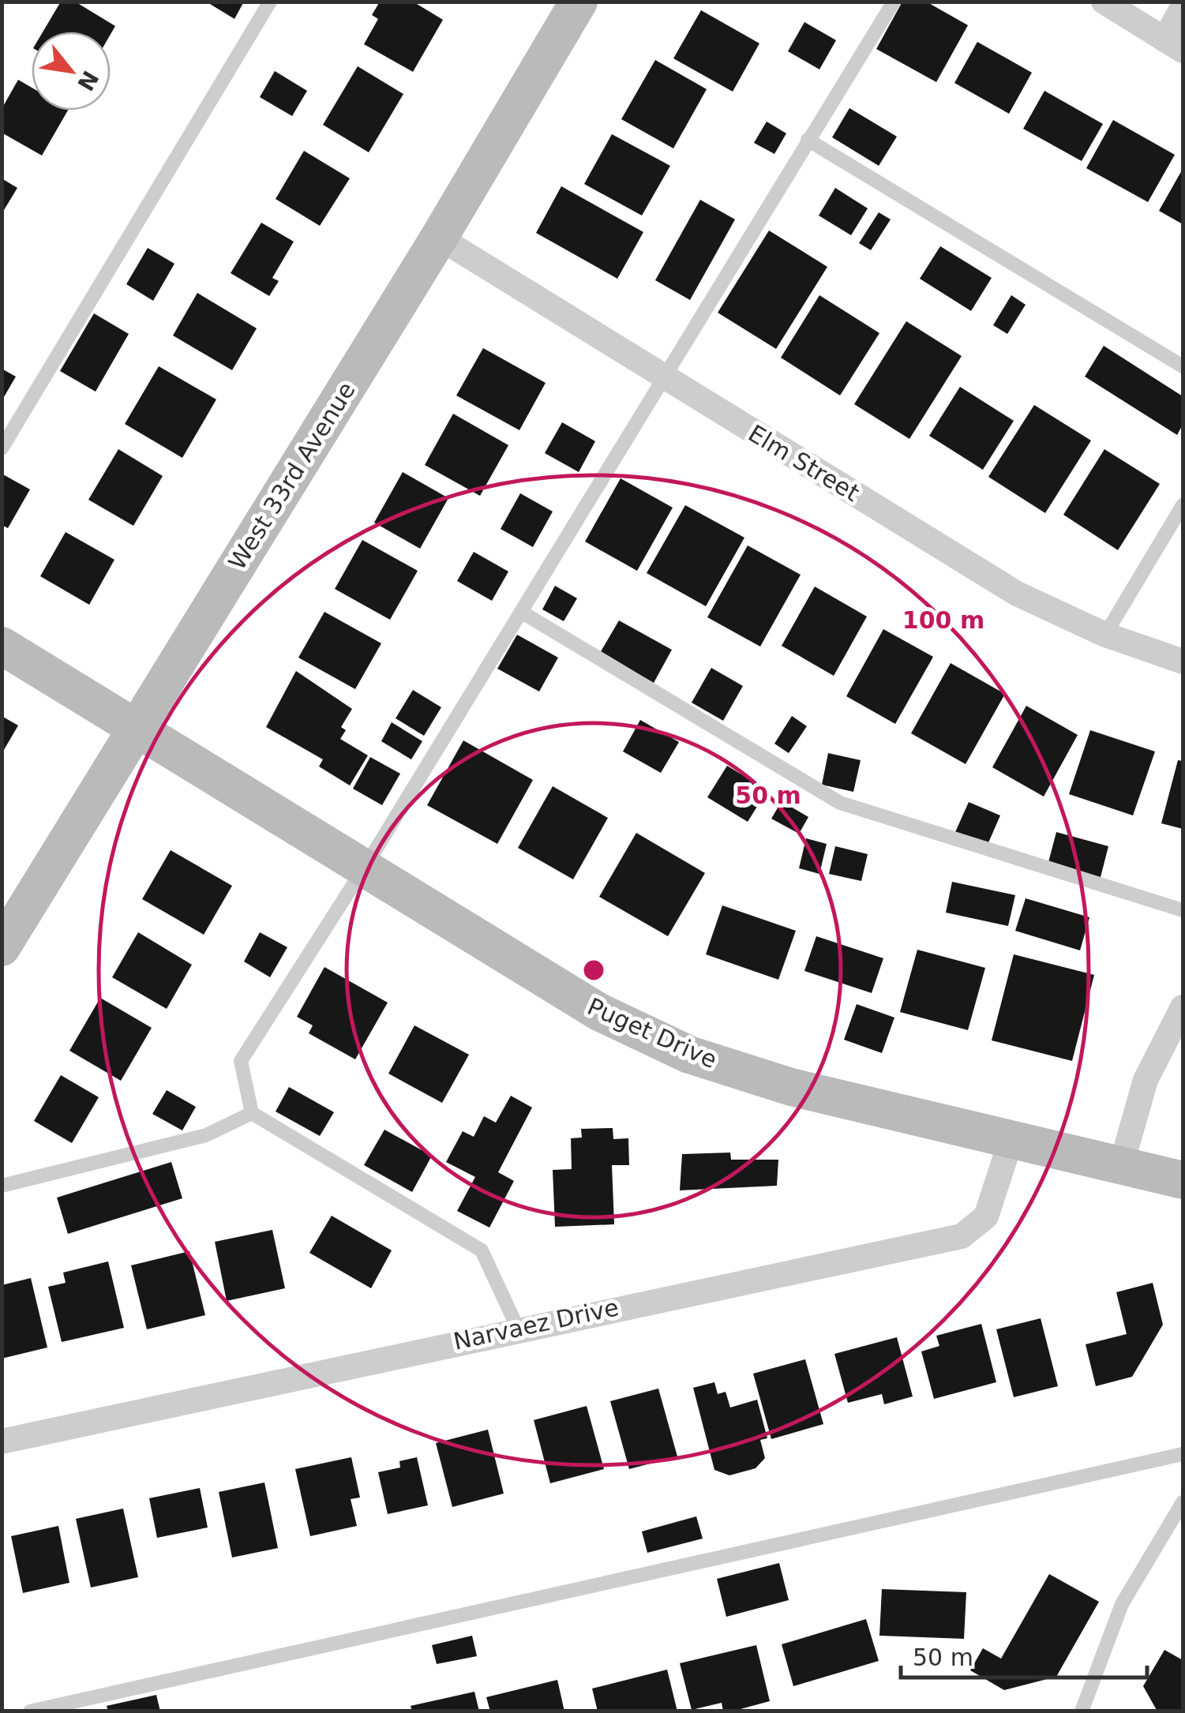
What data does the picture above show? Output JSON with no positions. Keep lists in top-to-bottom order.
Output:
{
  "streets": {
    "street": [
      "Elm Street",
      "West 33rd Avenue",
      "Puget Drive",
      "Narvaez Drive"
    ]
  },
  "crossings": [
    ["Elm Street", "West 33rd Avenue"],
    ["West 33rd Avenue", "Puget Drive"],
    ["Puget Drive", "Narvaez Drive"]
  ],
  "scale_bar": "50 m",
  "north": "bottom right",
  "rings": ["100 m", "50 m"]
}
